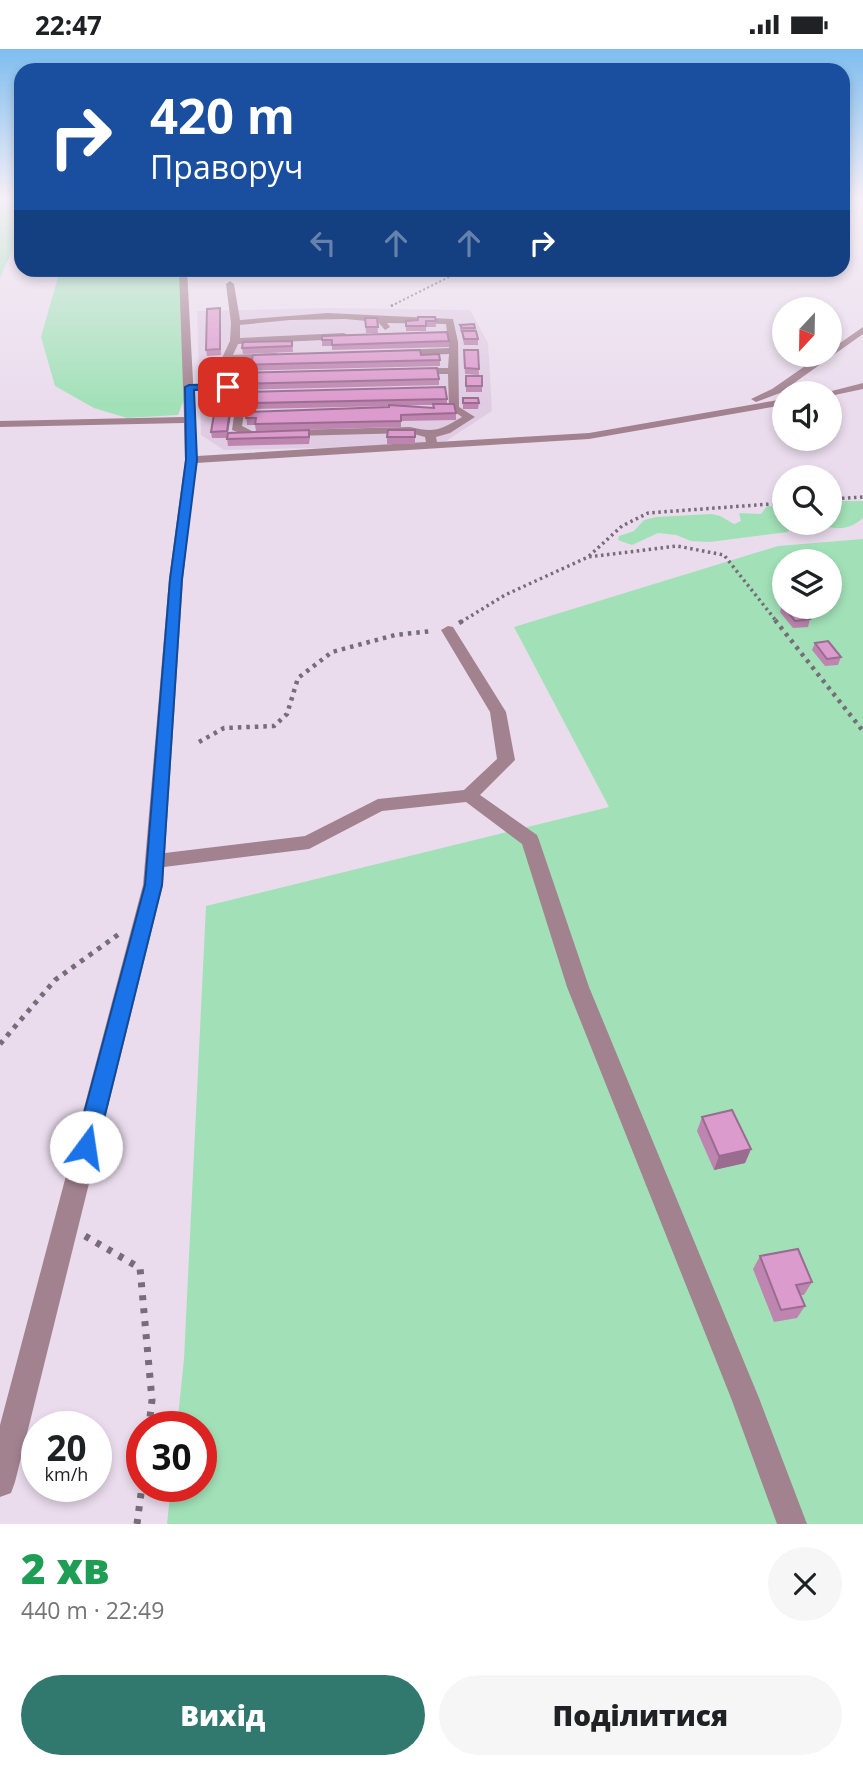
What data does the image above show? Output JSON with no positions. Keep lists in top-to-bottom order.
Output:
{
  "north": "bottom",
  "page": {
    "status": "22:47",
    "turn": ["420 m", "Праворуч"],
    "speed": "20 km/h",
    "limit": "30",
    "heading": ["2 хв", "440 m · 22:49"],
    "buttons": ["Вихід", "Поділитися"]
  }
}
